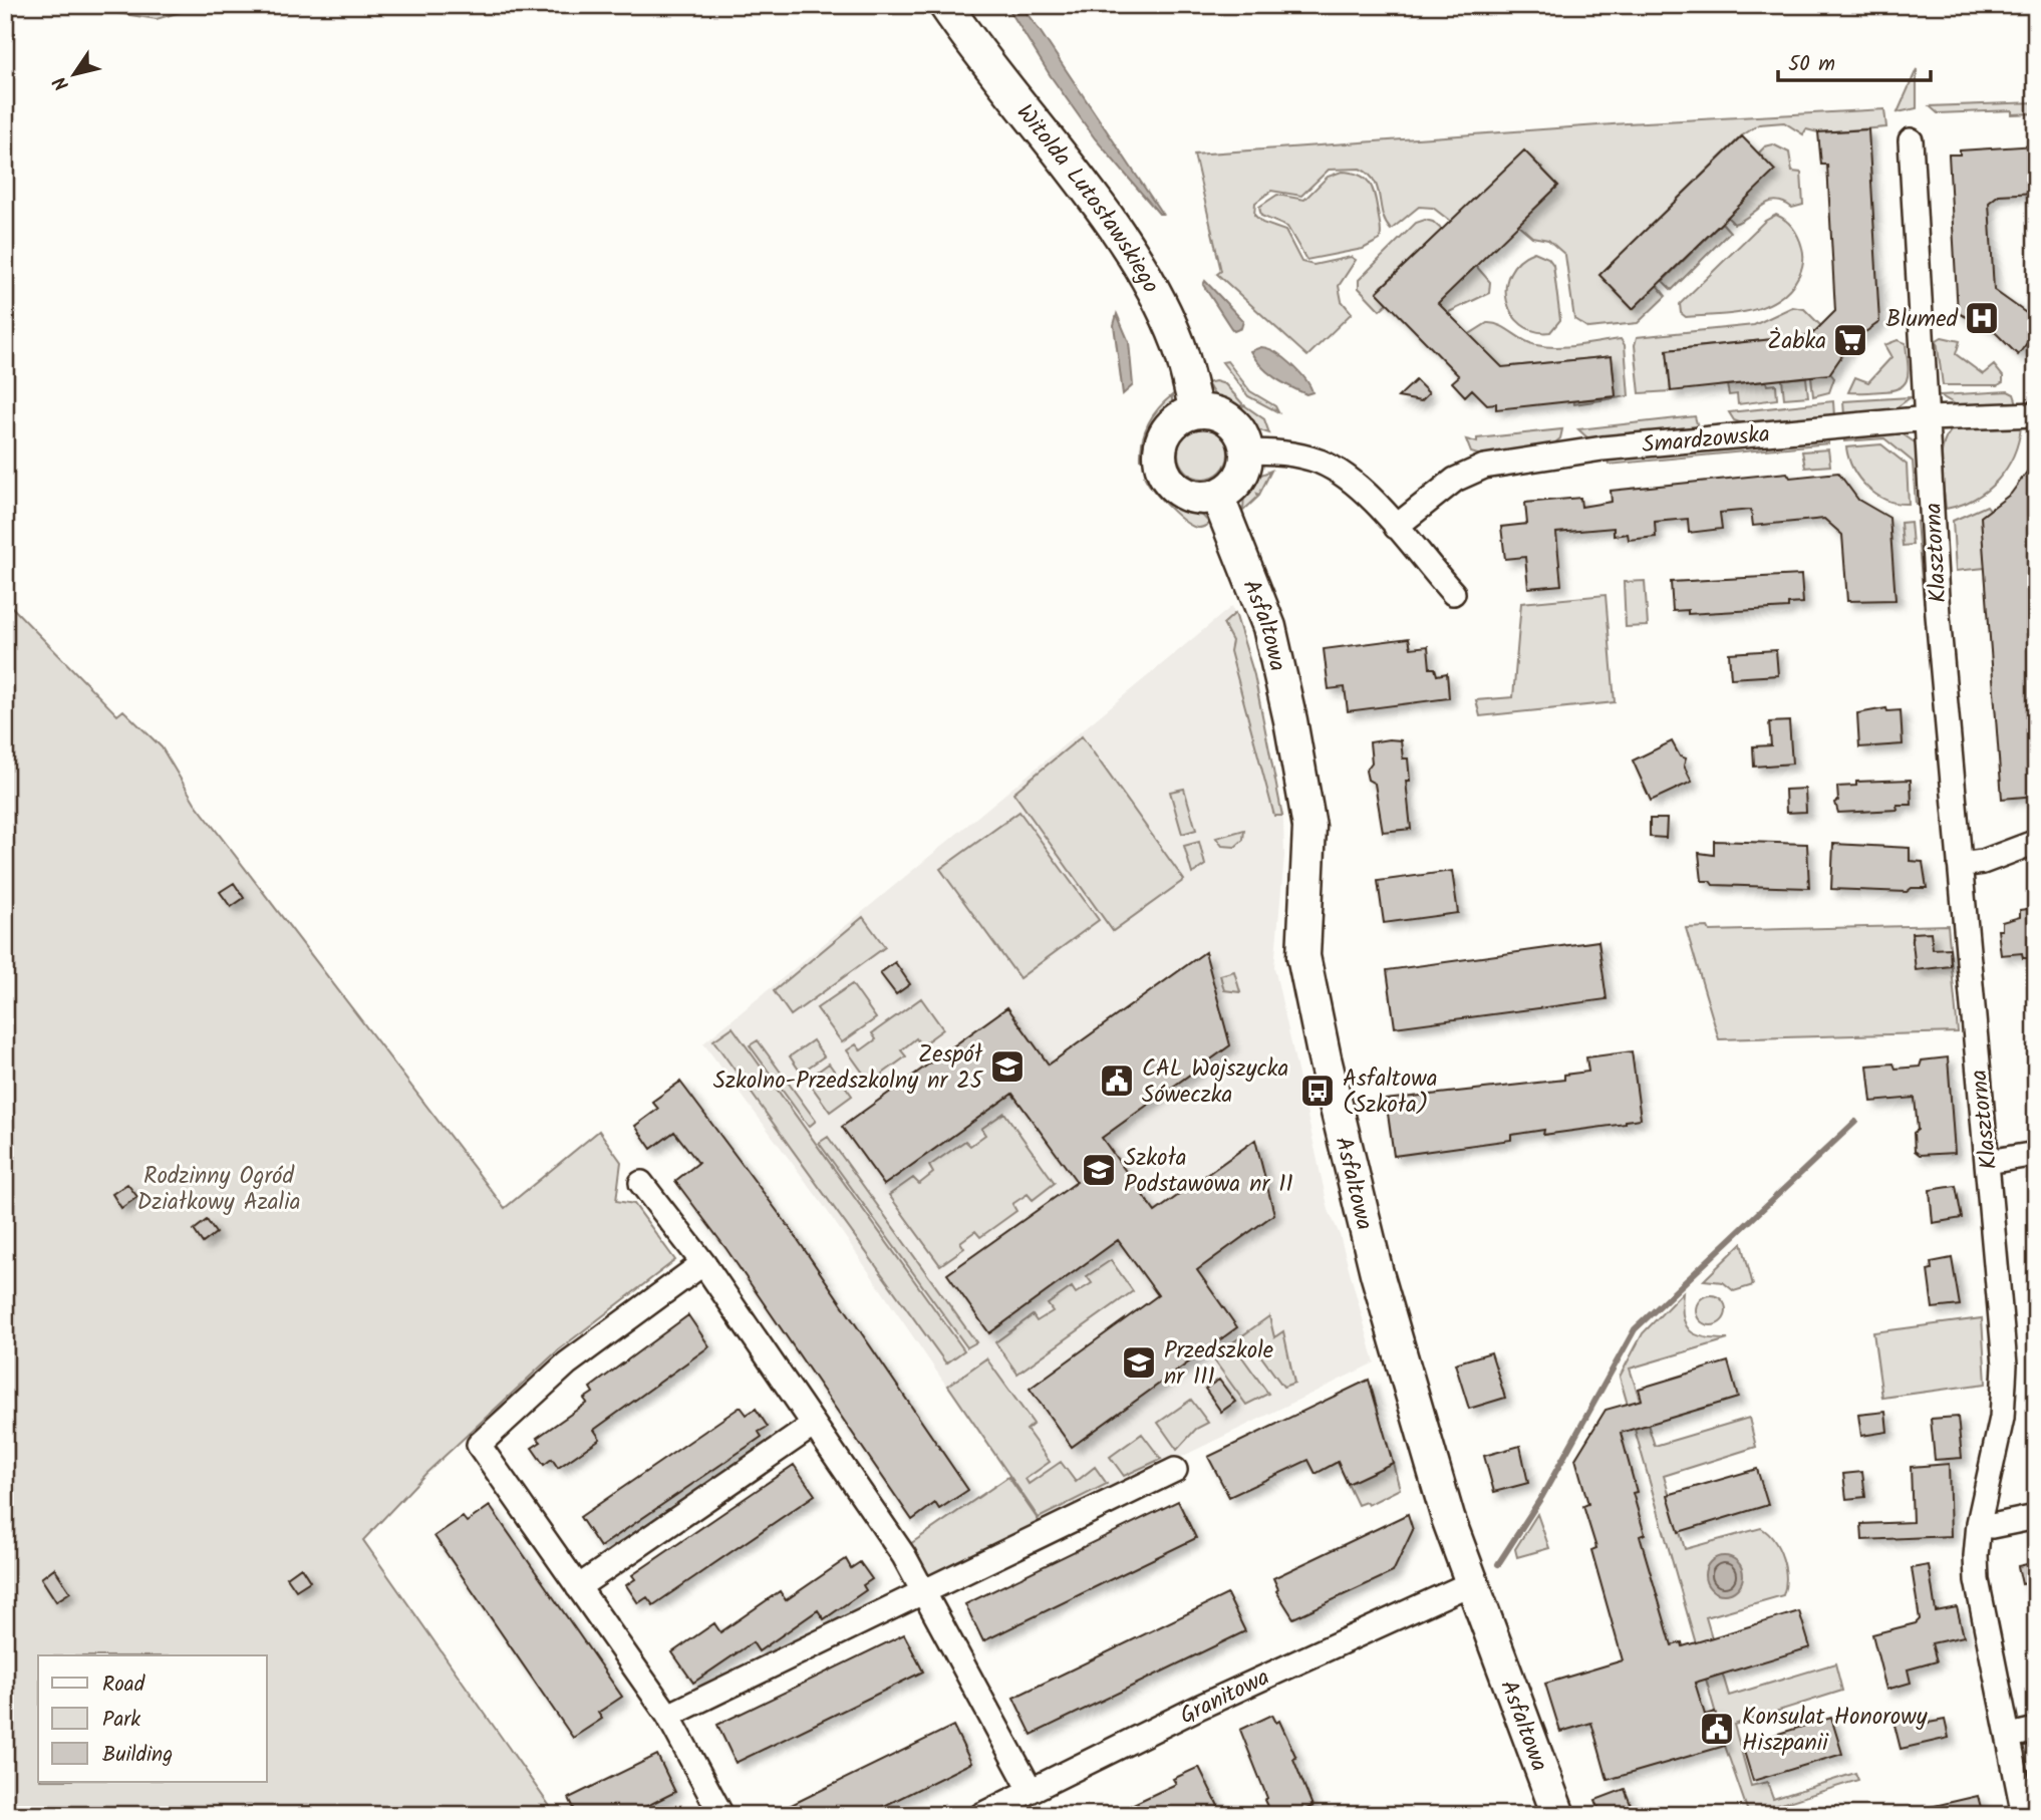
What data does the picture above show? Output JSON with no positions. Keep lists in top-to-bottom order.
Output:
{
  "streets": {
    "street": [
      "Witolda Lutosławskiego",
      "Smardzowska",
      "Klasztorna",
      "Asfaltowa",
      "Granitowa"
    ]
  },
  "crossings": [
    ["Witolda Lutosławskiego", "Asfaltowa"],
    ["Smardzowska", "Klasztorna"],
    ["Asfaltowa", "Granitowa"]
  ],
  "parks": ["Rodzinny Ogród Działkowy Azalia"],
  "places": {
    "hospital": ["Blumed"],
    "supermarket": ["Żabka"],
    "school or university": ["Zespół Szkolno-Przedszkolny nr 25", "Szkoła Podstawowa nr 11", "Przedszkole nr 111"],
    "public building": ["CAL Wojszycka Sóweczka", "Konsulat Honorowy Hiszpanii"],
    "bus stop": ["Asfaltowa (Szkoła)"]
  },
  "legend": ["Road", "Park", "Building"],
  "scale_bar": "50 m",
  "north": "bottom left"
}
